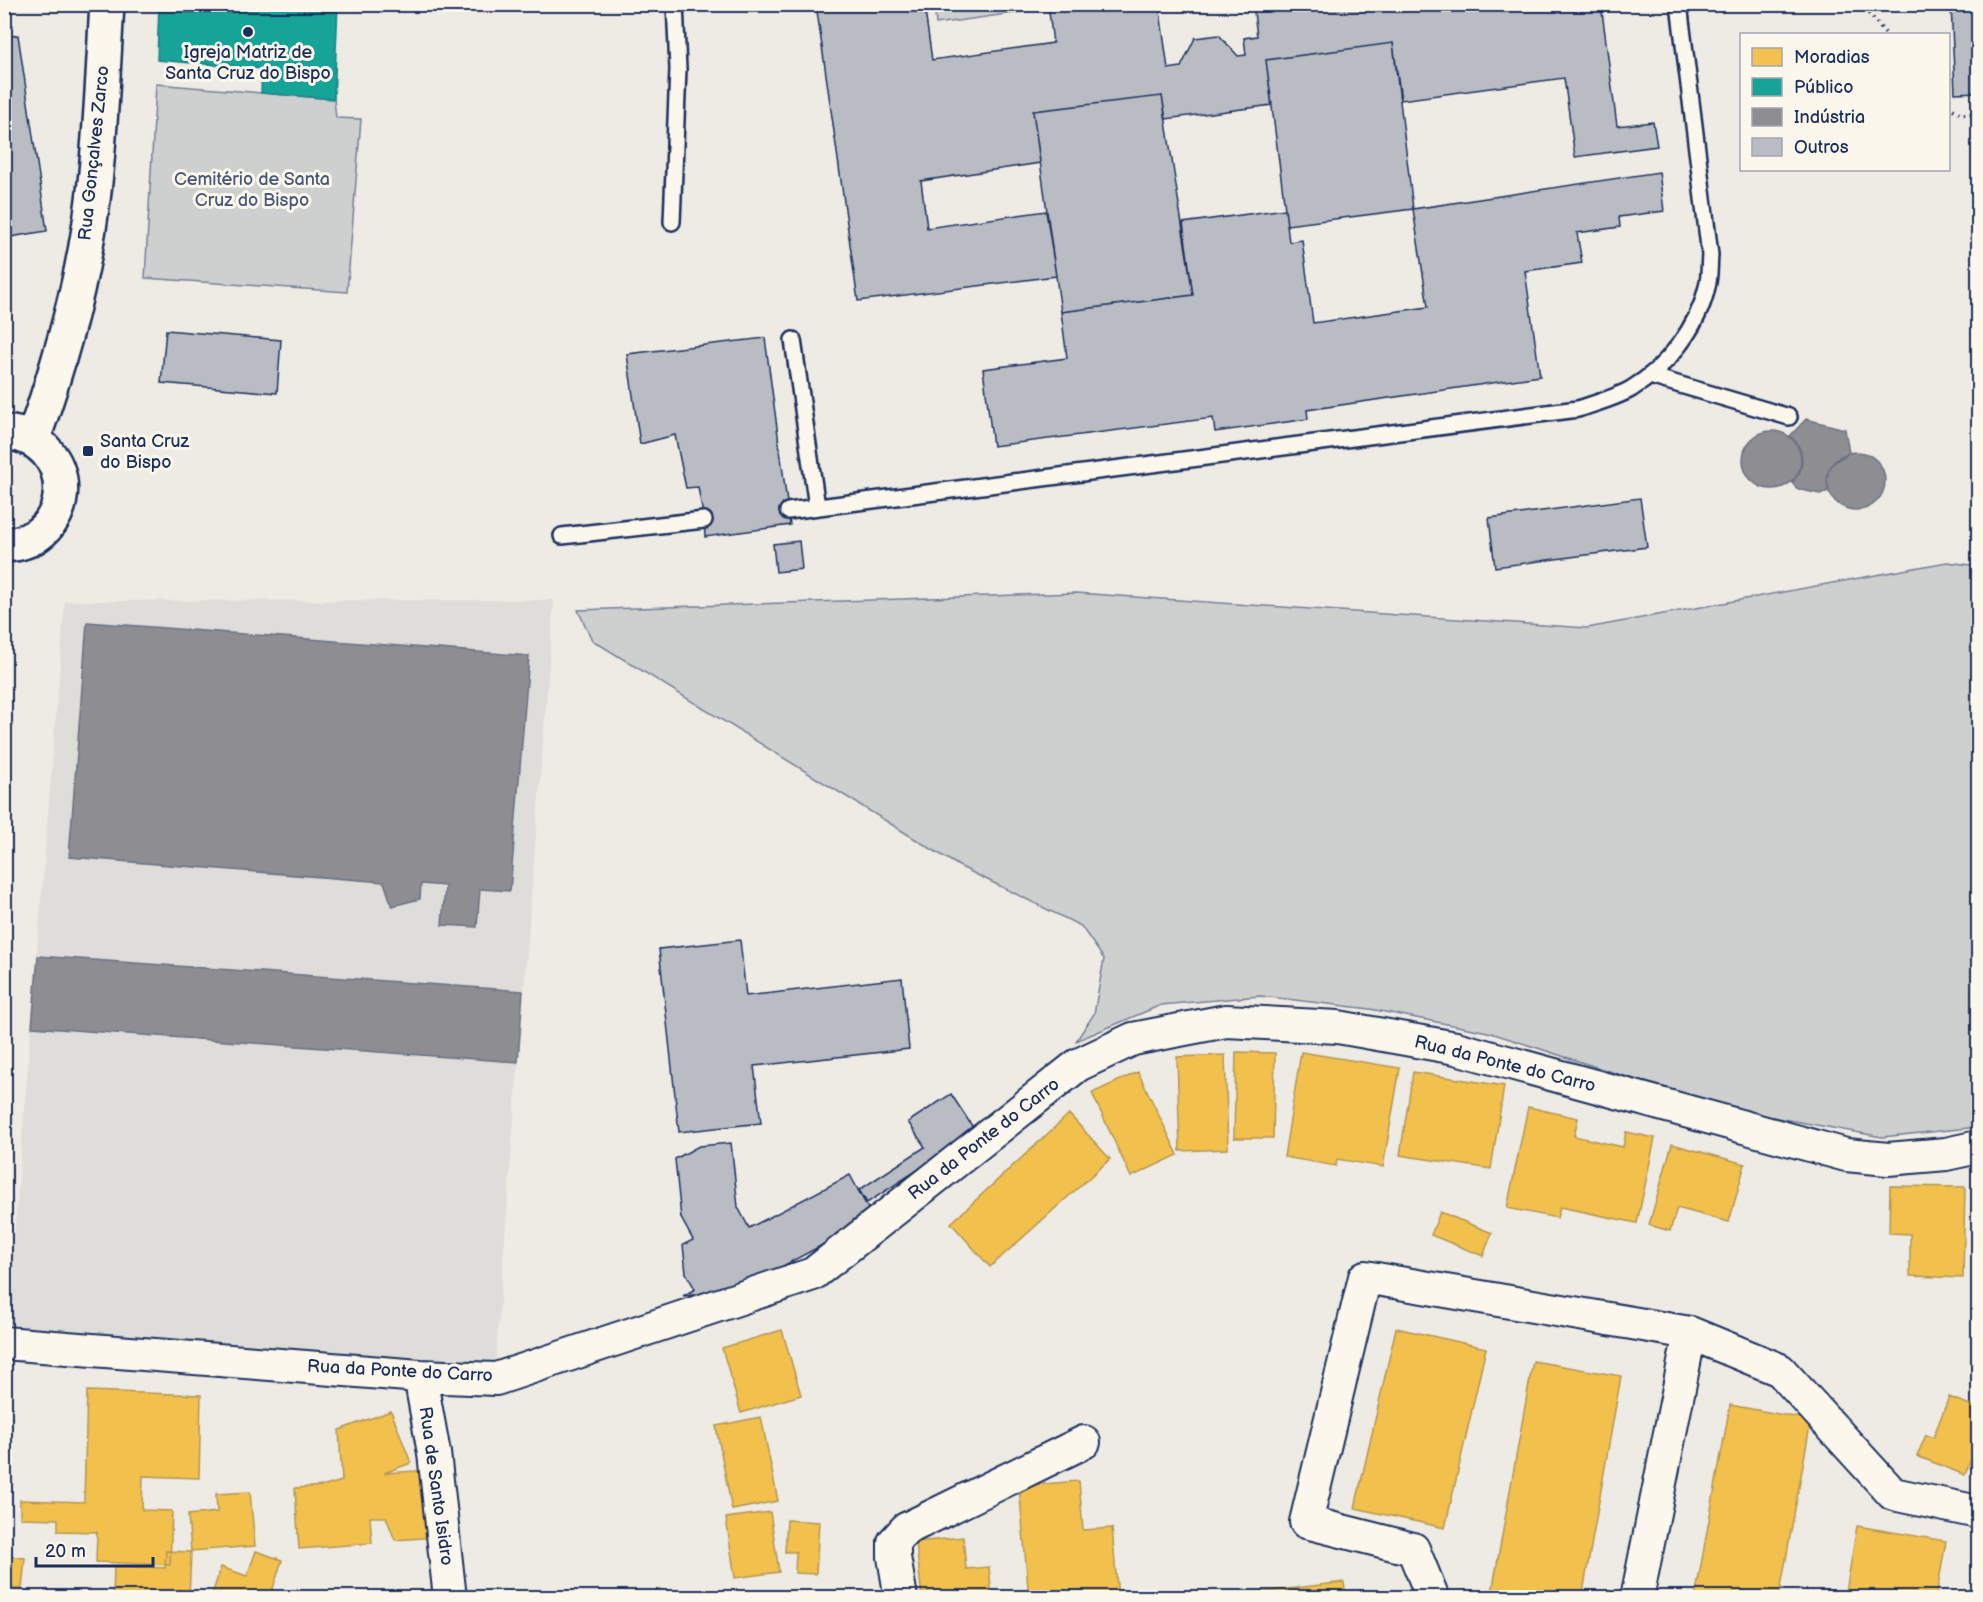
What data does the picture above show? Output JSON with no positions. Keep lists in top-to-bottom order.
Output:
{
  "streets": {
    "main road": ["Rua Gonçalves Zarco"],
    "street": ["Rua da Ponte do Carro", "Rua de Santo Isidro"]
  },
  "crossings": [
    ["Rua da Ponte do Carro", "Rua de Santo Isidro"]
  ],
  "parks": ["Cemitério de Santa Cruz do Bispo"],
  "places": {
    "other": ["Igreja Matriz de Santa Cruz do Bispo"],
    "transit": ["Santa Cruz do Bispo"]
  },
  "legend": [
    "Moradias",
    "Público",
    "Indústria",
    "Outros"
  ],
  "scale_bar": "20 m"
}
